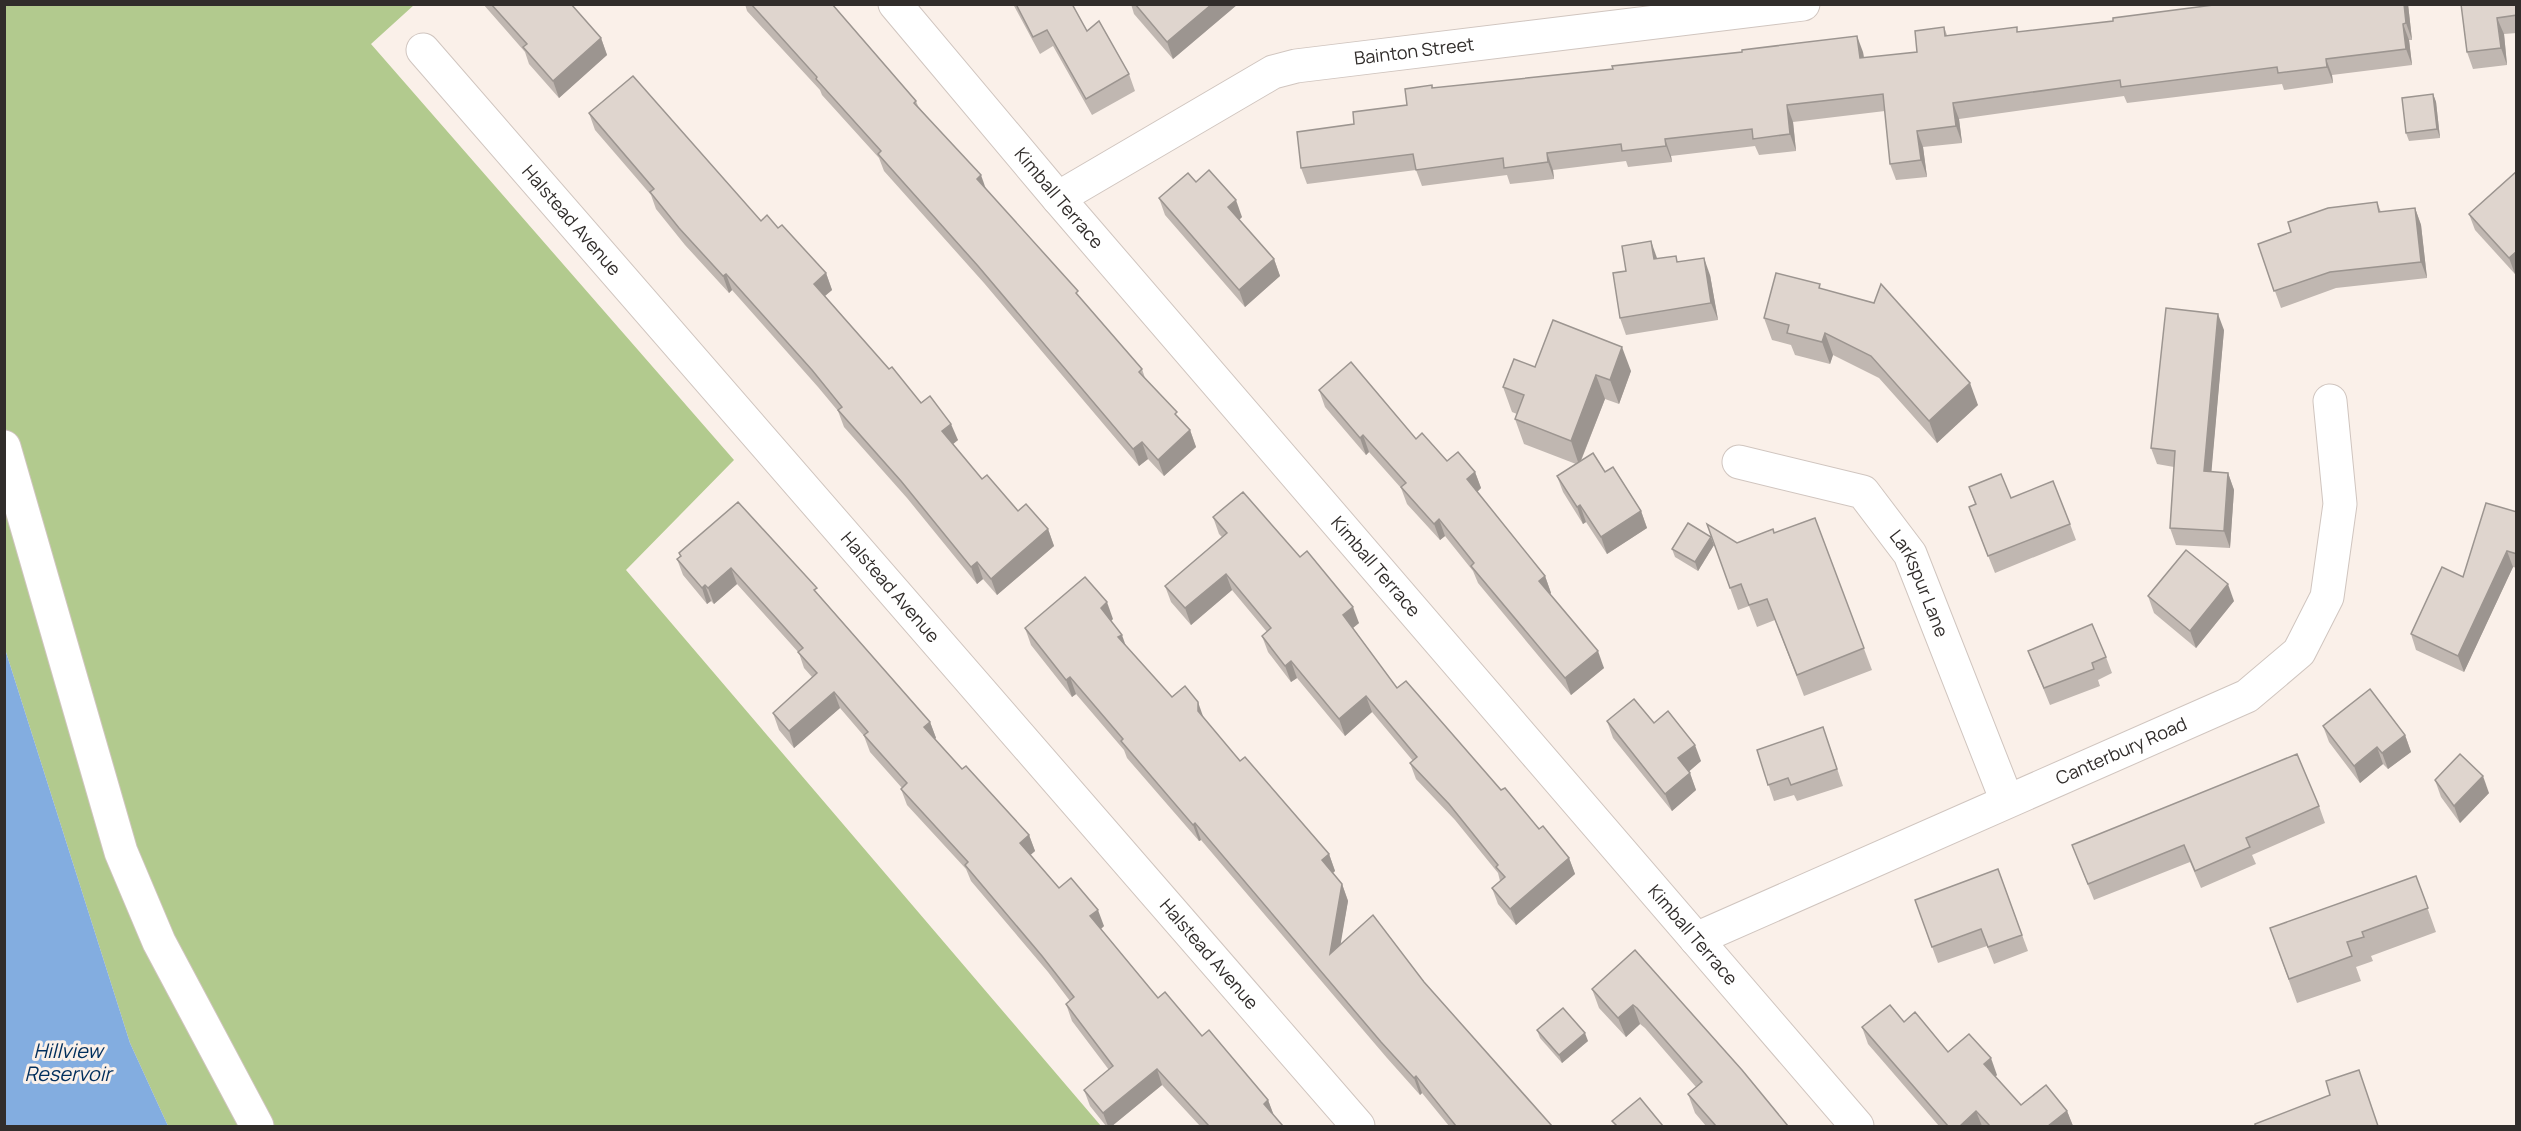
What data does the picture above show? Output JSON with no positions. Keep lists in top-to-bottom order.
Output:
{
  "streets": {
    "street": [
      "Bainton Street",
      "Kimball Terrace",
      "Halstead Avenue",
      "Larkspur Lane",
      "Canterbury Road"
    ]
  },
  "crossings": [
    ["Bainton Street", "Kimball Terrace"],
    ["Kimball Terrace", "Canterbury Road"],
    ["Larkspur Lane", "Canterbury Road"]
  ],
  "water": ["Hillview Reservoir"]
}
